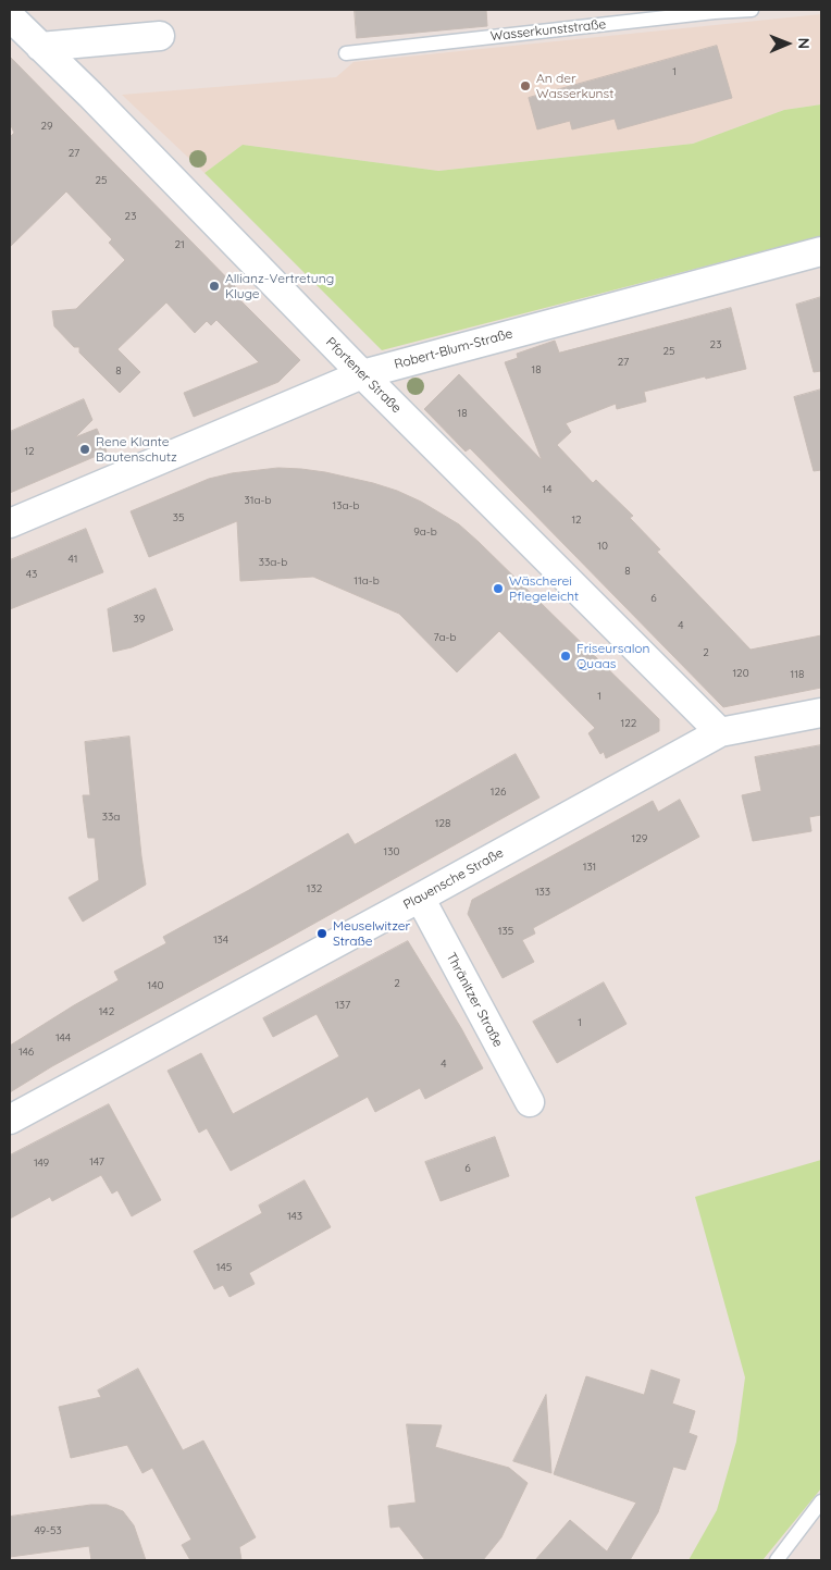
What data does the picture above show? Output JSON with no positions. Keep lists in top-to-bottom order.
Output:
{
  "streets": {
    "street": [
      "Robert-Blum-Straße",
      "Pfortener Straße",
      "Plauensche Straße",
      "Thränitzer Straße"
    ],
    "lane": ["Wasserkunststraße"]
  },
  "crossings": [
    ["Robert-Blum-Straße", "Pfortener Straße"],
    ["Pfortener Straße", "Plauensche Straße"],
    ["Plauensche Straße", "Thränitzer Straße"]
  ],
  "places": [
    "An der Wasserkunst",
    "Allianz-Vertretung Kluge",
    "Rene Klante Bautenschutz",
    "Wäscherei Pflegeleicht",
    "Friseursalon Quaas",
    "Meuselwitzer Straße"
  ],
  "house_numbers": [
    "1",
    "29",
    "27",
    "25",
    "23",
    "21",
    "23",
    "25",
    "27",
    "18",
    "8",
    "18",
    "12",
    "14",
    "31a-b",
    "13a-b",
    "35",
    "12",
    "9a-b",
    "10",
    "41",
    "33a-b",
    "8",
    "43",
    "11a-b",
    "6",
    "39",
    "4",
    "7a-b",
    "2",
    "120",
    "118",
    "1",
    "122",
    "126",
    "33a",
    "128",
    "129",
    "130",
    "131",
    "132",
    "133",
    "135",
    "134",
    "2",
    "140",
    "137",
    "142",
    "1",
    "144",
    "146",
    "4",
    "147",
    "149",
    "6",
    "143",
    "145",
    "49-53"
  ],
  "north": "right"
}
